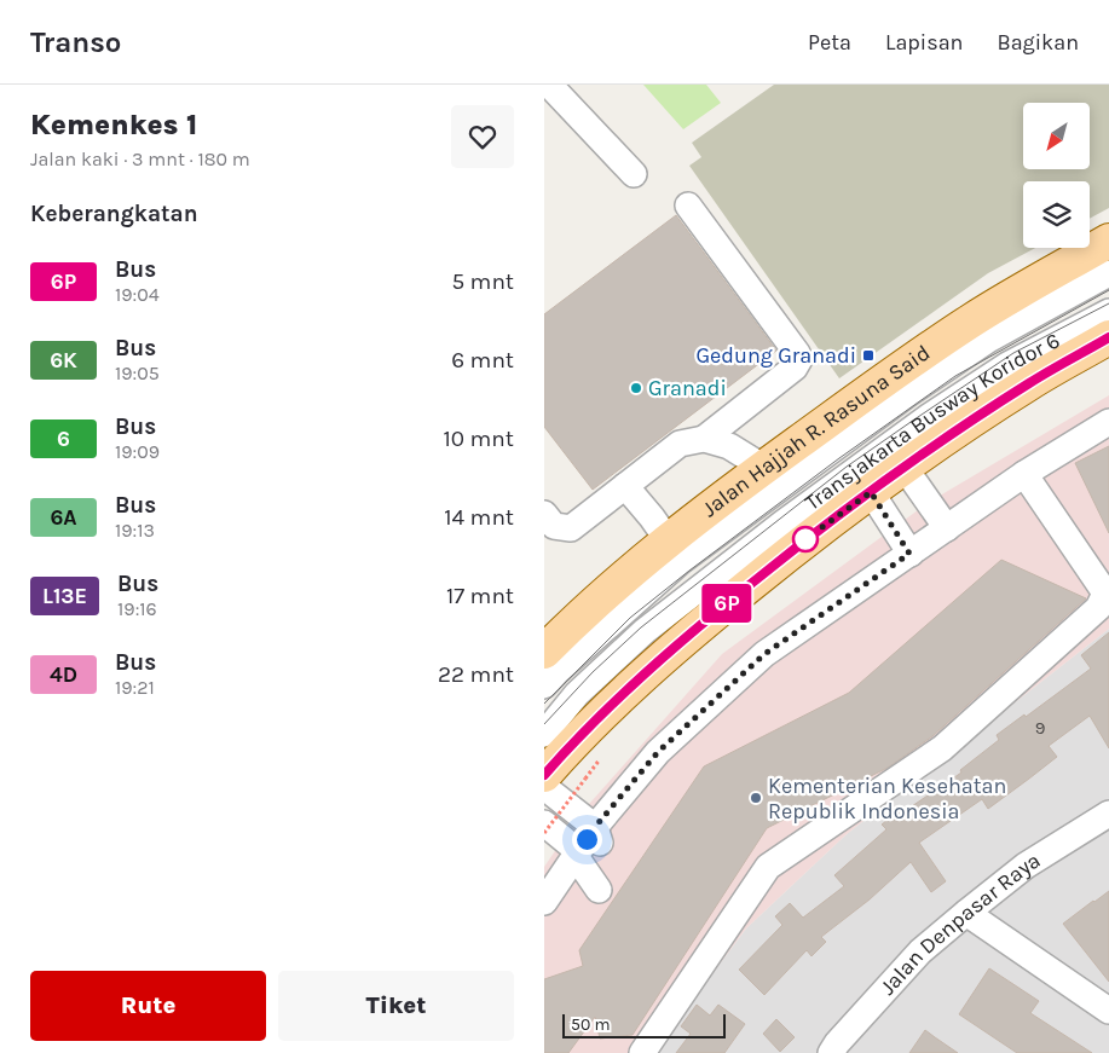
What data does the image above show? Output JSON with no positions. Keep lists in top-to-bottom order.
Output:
{
  "streets": {
    "main road": ["Jalan Hajjah R. Rasuna Said"],
    "street": ["Transjakarta Busway Koridor 6", "Jalan Denpasar Raya"]
  },
  "places": {
    "transit": ["Gedung Granadi"],
    "other": ["Granadi", "Kementerian Kesehatan Republik Indonesia"]
  },
  "lines": ["bus line 6P"],
  "house_numbers": ["9"],
  "scale_bar": "50 m",
  "north": "bottom left",
  "page": {
    "header": "Transo",
    "nav": ["Peta", "Lapisan", "Bagikan"],
    "heading": [
      ["Kemenkes 1", "Jalan kaki · 3 mnt · 180 m"],
      "Keberangkatan"
    ],
    "on_map": "6P",
    "list": [
      {
        "mark": "6P",
        "name": "Bus",
        "note": "19:04",
        "value": "5 mnt"
      },
      {
        "mark": "6K",
        "name": "Bus",
        "note": "19:05",
        "value": "6 mnt"
      },
      {
        "mark": "6",
        "name": "Bus",
        "note": "19:09",
        "value": "10 mnt"
      },
      {
        "mark": "6A",
        "name": "Bus",
        "note": "19:13",
        "value": "14 mnt"
      },
      {
        "mark": "L13E",
        "name": "Bus",
        "note": "19:16",
        "value": "17 mnt"
      },
      {
        "mark": "4D",
        "name": "Bus",
        "note": "19:21",
        "value": "22 mnt"
      }
    ],
    "buttons": ["Rute", "Tiket"],
    "scale": "50 m"
  }
}
